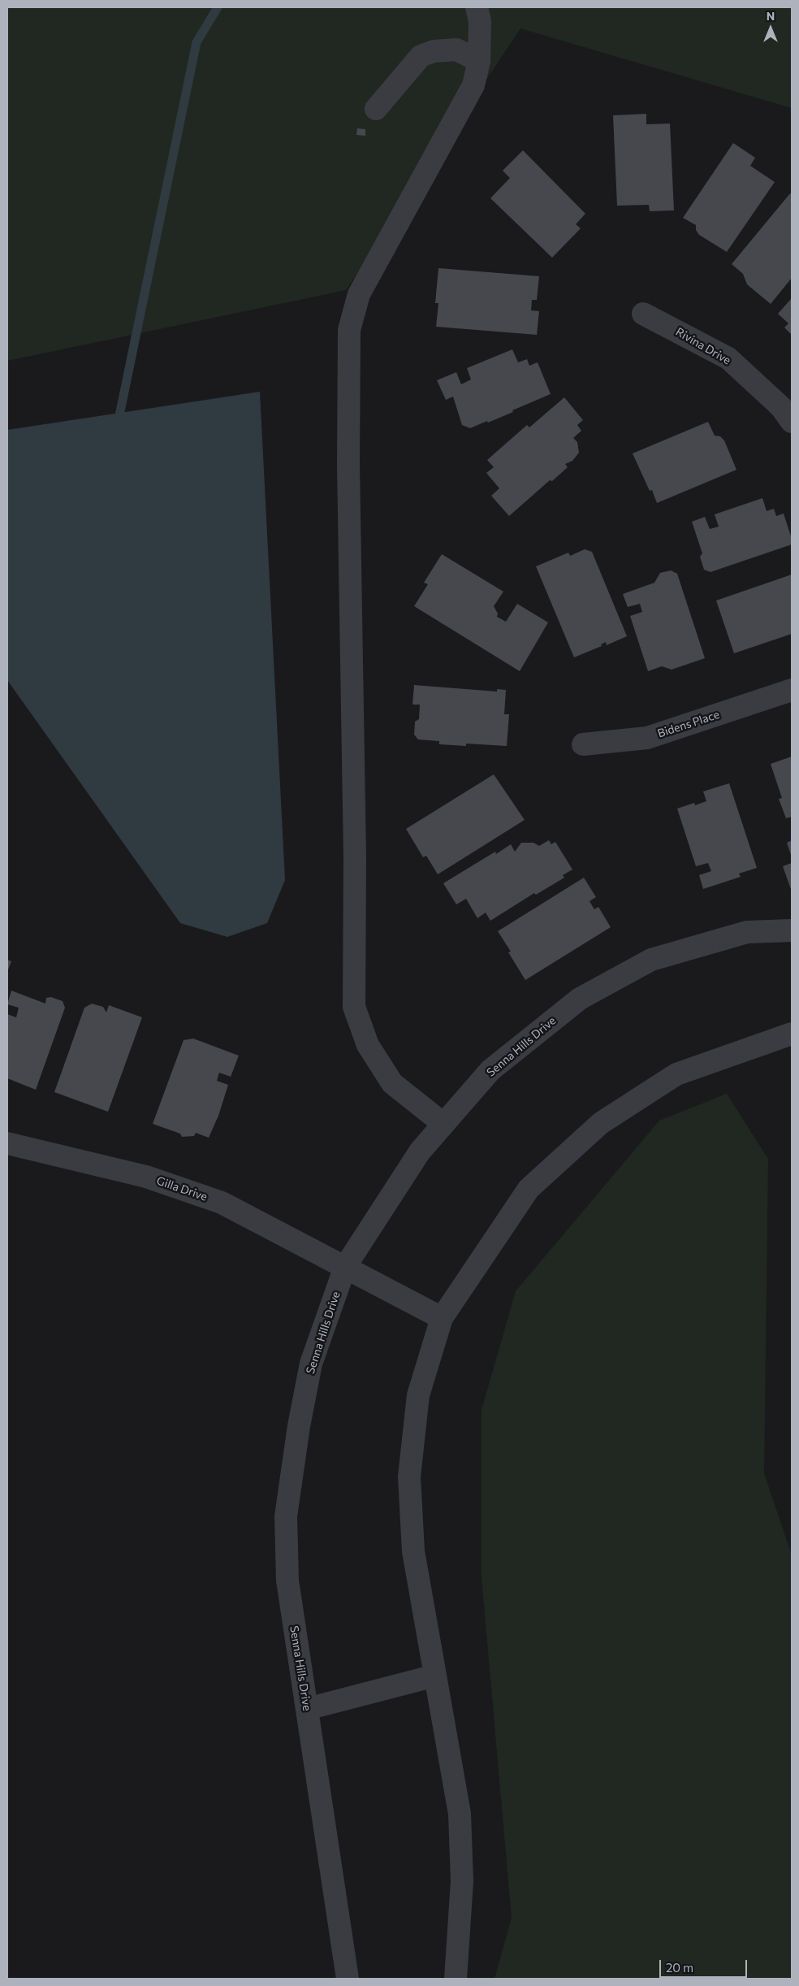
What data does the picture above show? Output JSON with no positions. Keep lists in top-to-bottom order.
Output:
{
  "streets": {
    "street": [
      "Rivina Drive",
      "Bidens Place",
      "Senna Hills Drive",
      "Gilla Drive"
    ]
  },
  "crossings": [
    ["Senna Hills Drive", "Gilla Drive"]
  ],
  "scale_bar": "20 m",
  "north": "top"
}
